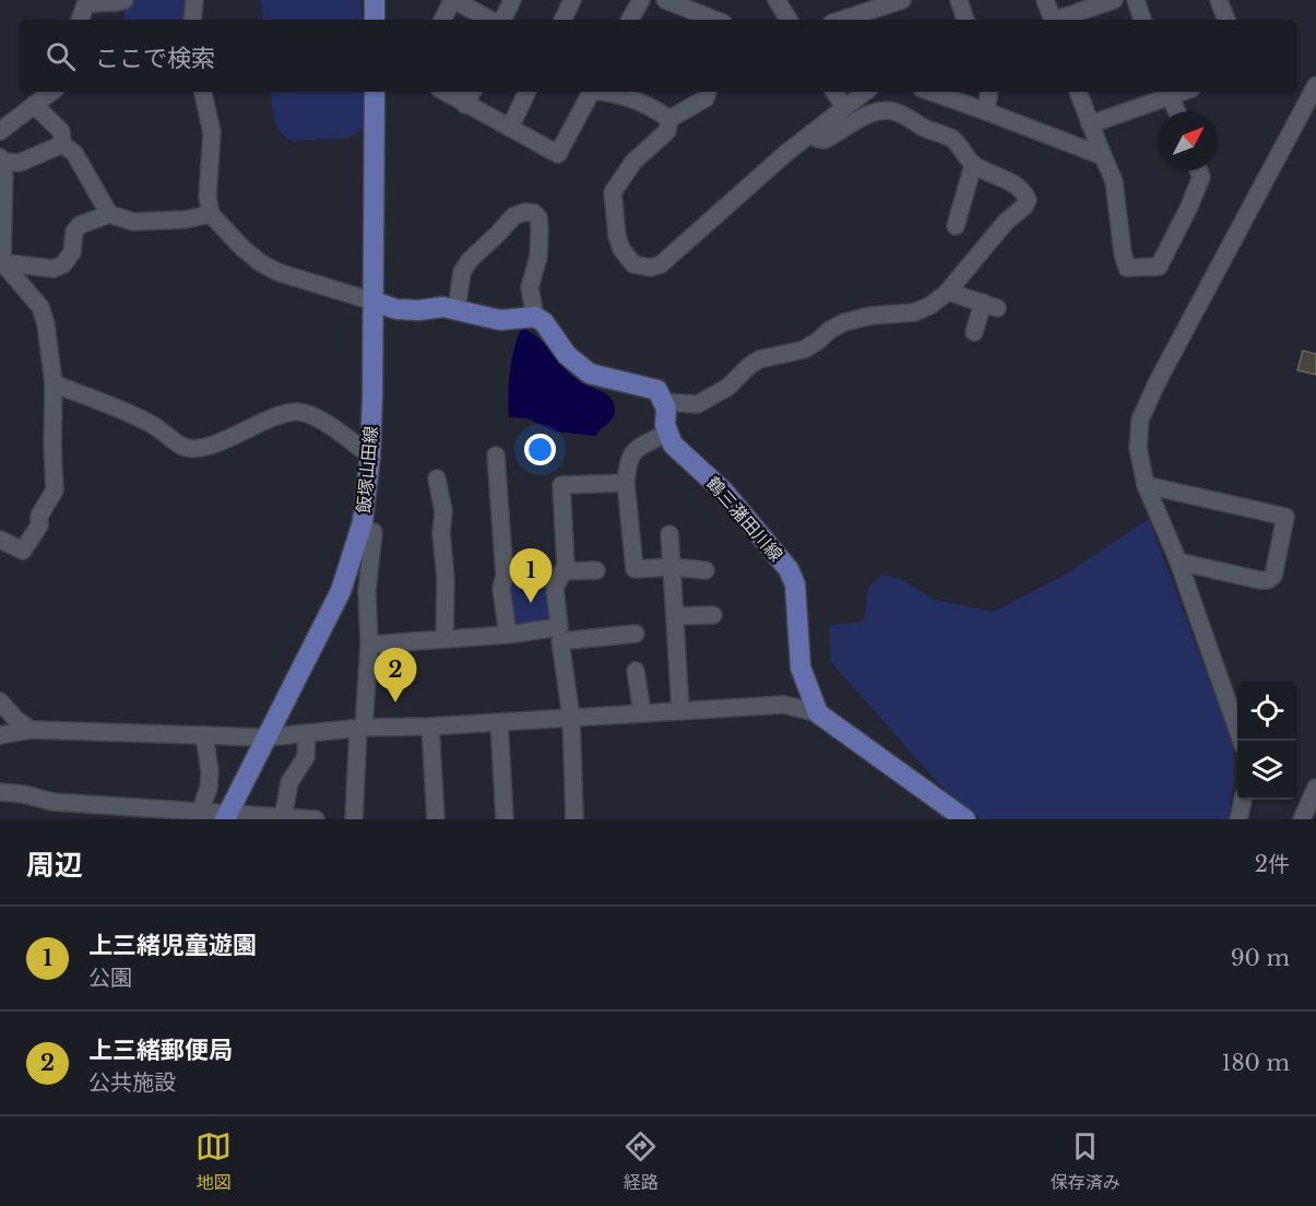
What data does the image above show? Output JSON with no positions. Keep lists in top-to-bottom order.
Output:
{
  "streets": {
    "main road": ["飯塚山田線", "鶴三潴田川線"]
  },
  "north": "top right",
  "page": {
    "search": "ここで検索",
    "pins": ["1", "2"],
    "heading": ["周辺", "2件"],
    "list": [
      {
        "mark": "1",
        "name": "上三緒児童遊園",
        "note": "公園",
        "value": "90 m"
      },
      {
        "mark": "2",
        "name": "上三緒郵便局",
        "note": "公共施設",
        "value": "180 m"
      }
    ],
    "nav": ["地図", "経路", "保存済み"]
  }
}
